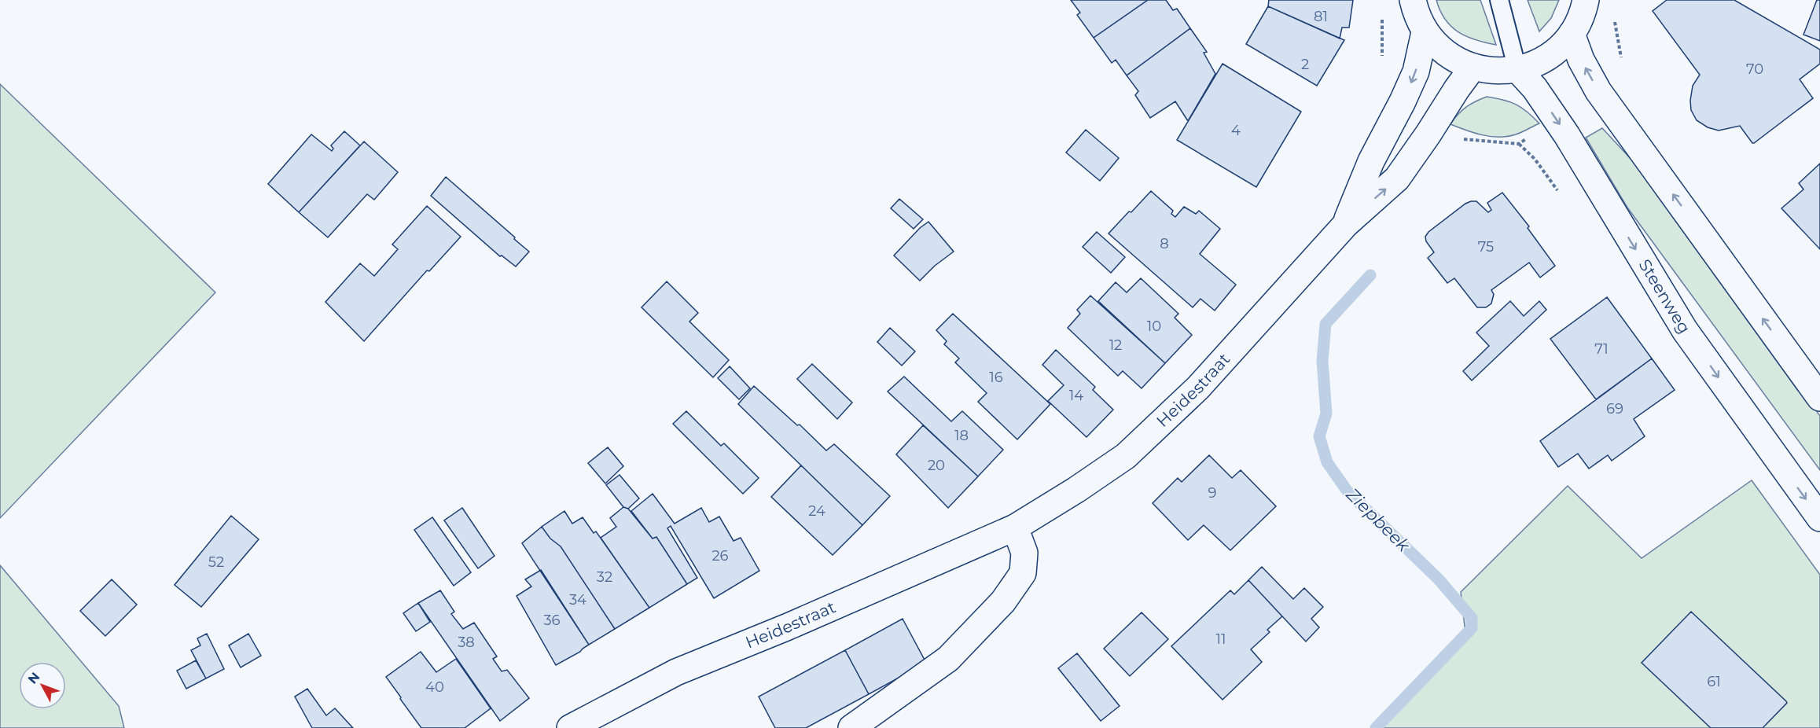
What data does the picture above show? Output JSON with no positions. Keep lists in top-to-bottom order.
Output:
{
  "streets": {
    "street": ["Steenweg", "Heidestraat"]
  },
  "water": ["Ziepbeek"],
  "house_numbers": [
    "81",
    "2",
    "70",
    "4",
    "8",
    "75",
    "10",
    "12",
    "71",
    "16",
    "14",
    "69",
    "18",
    "20",
    "9",
    "24",
    "26",
    "52",
    "32",
    "34",
    "36",
    "11",
    "38",
    "61",
    "40"
  ],
  "north": "top left"
}
